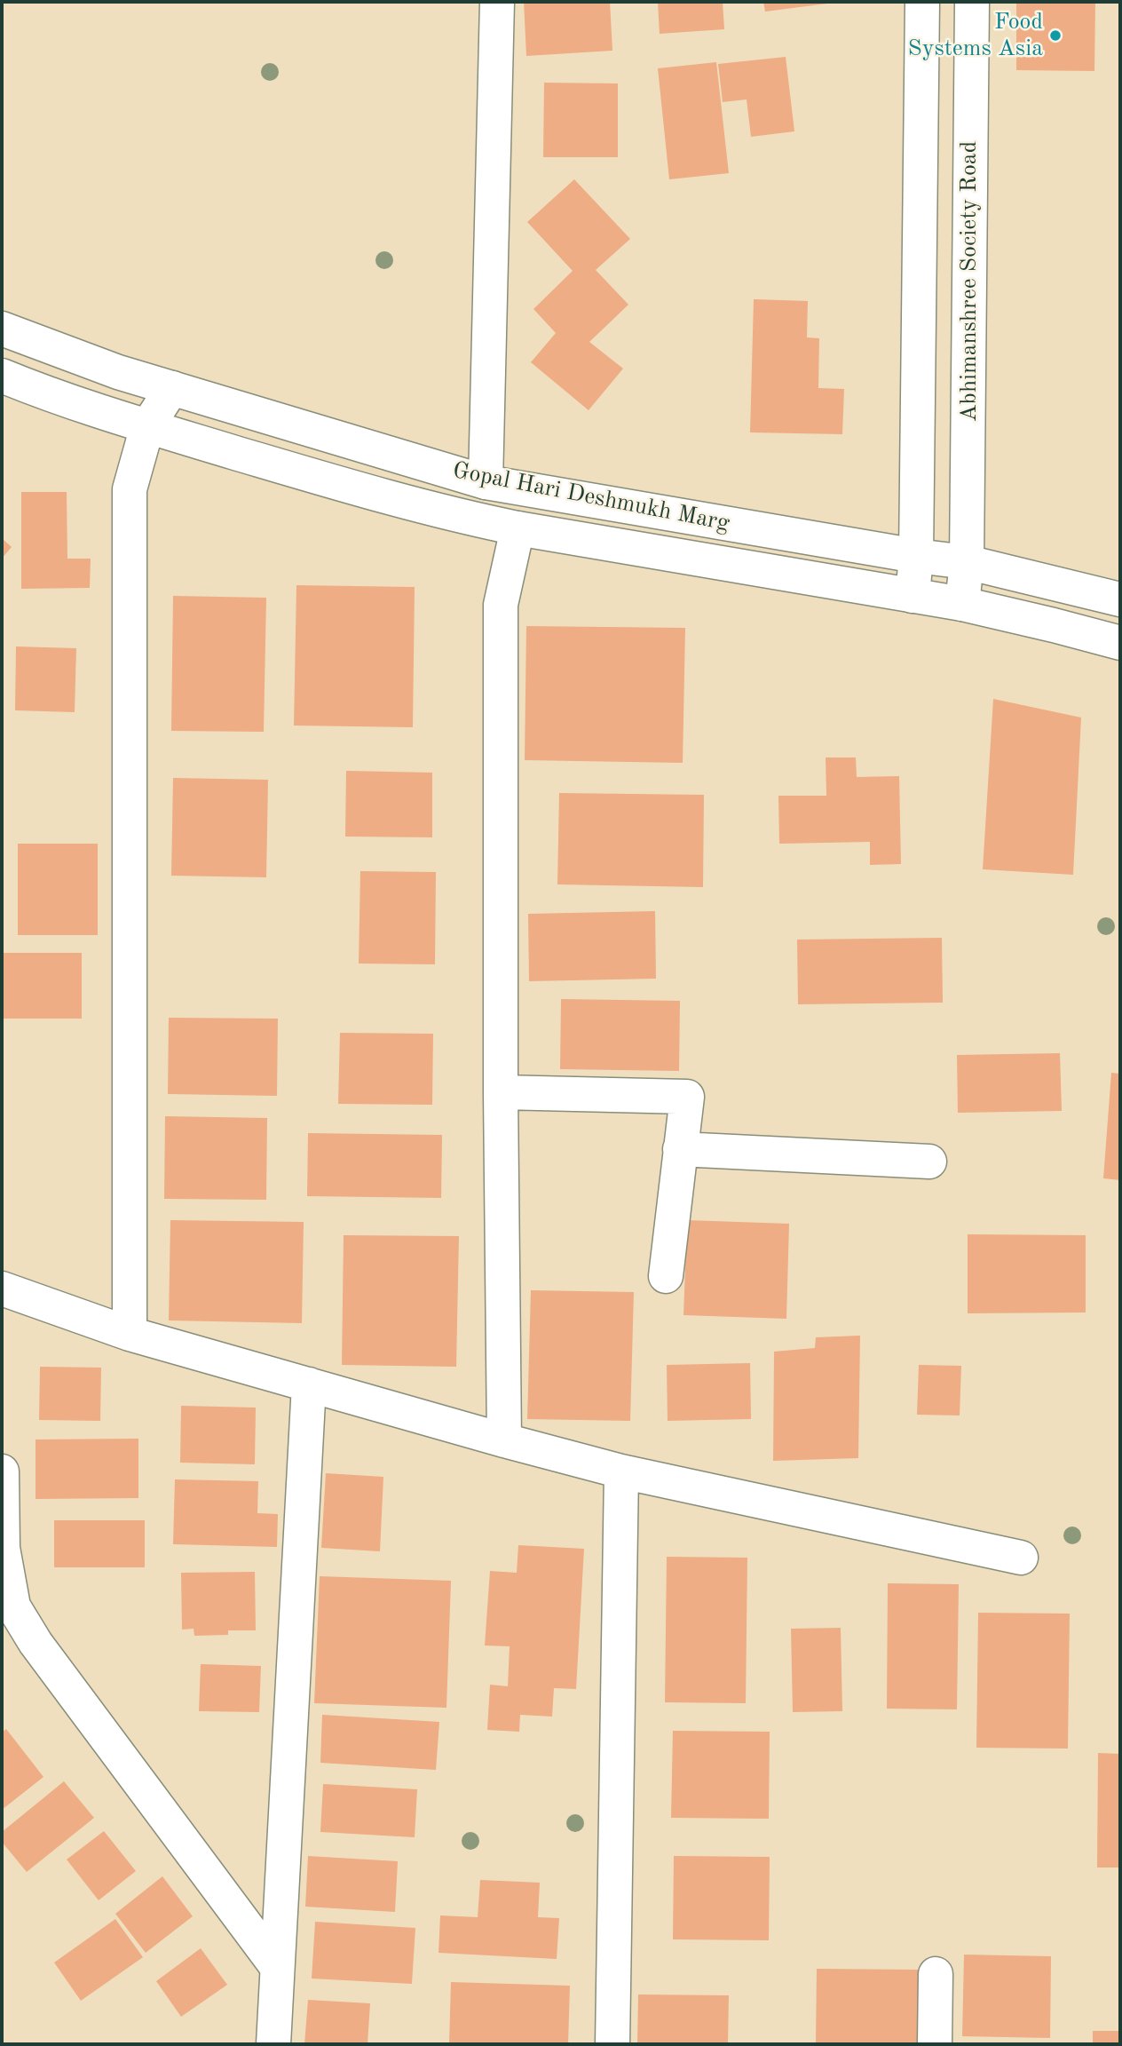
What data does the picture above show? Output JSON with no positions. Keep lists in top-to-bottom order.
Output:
{
  "streets": {
    "street": ["Abhimanshree Society Road", "Gopal Hari Deshmukh Marg"]
  },
  "crossings": [
    ["Abhimanshree Society Road", "Gopal Hari Deshmukh Marg"]
  ],
  "places": ["Food Systems Asia"]
}
